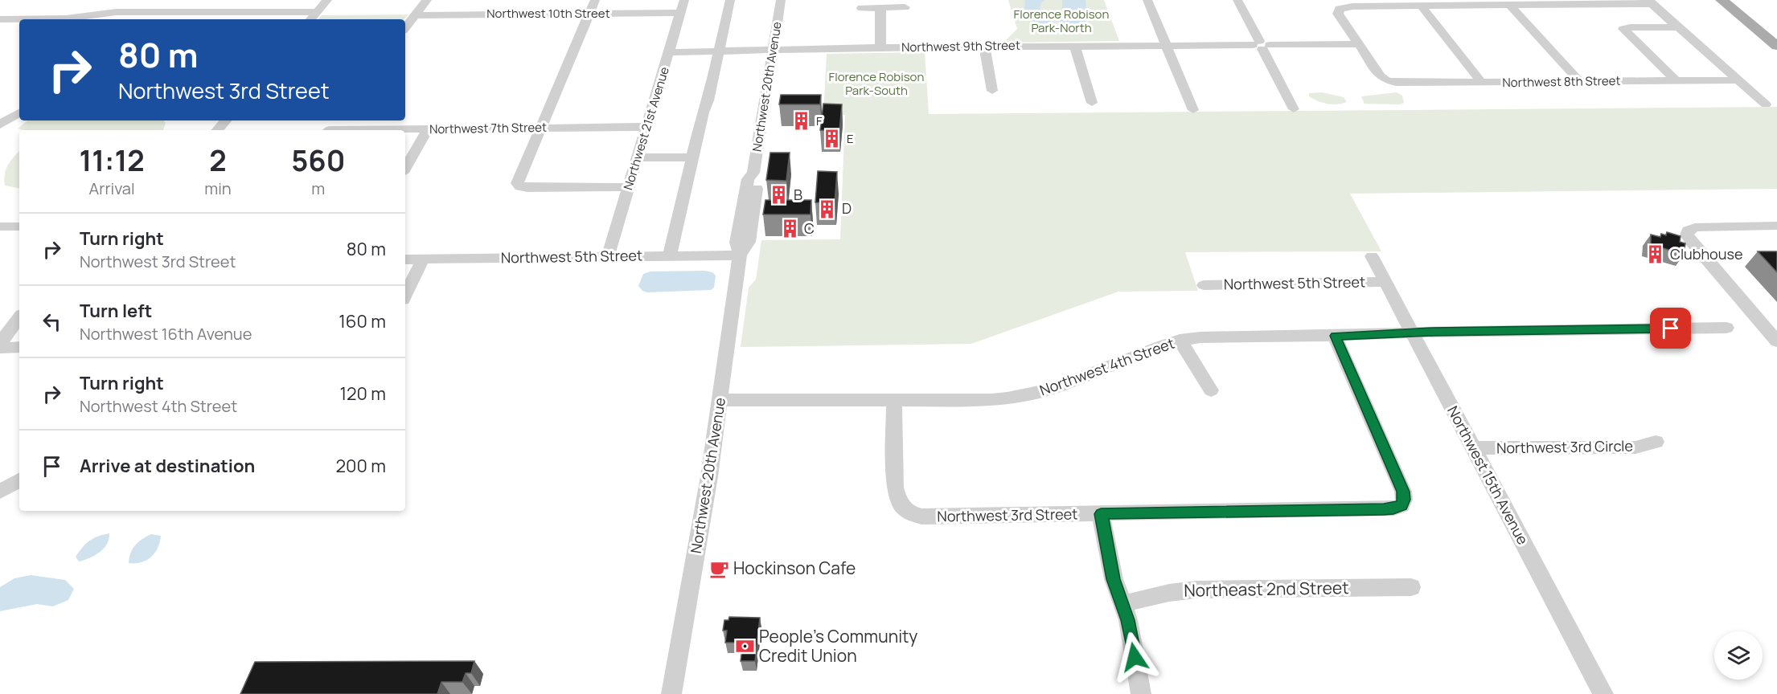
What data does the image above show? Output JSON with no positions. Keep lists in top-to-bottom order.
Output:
{
  "streets": {
    "street": [
      "Northwest 10th Street",
      "Northwest 9th Street",
      "Northwest 8th Street",
      "Northwest 20th Avenue",
      "Northwest 7th Street",
      "Northwest 21st Avenue",
      "Northwest 5th Street",
      "Northwest 4th Street",
      "Northwest 3rd Circle",
      "Northwest 15th Avenue",
      "Northwest 3rd Street",
      "Northeast 2nd Street"
    ]
  },
  "crossings": [
    ["Northwest 10th Street", "Northwest 21st Avenue"],
    ["Northwest 9th Street", "Northwest 8th Street"],
    ["Northwest 9th Street", "Northwest 20th Avenue"],
    ["Northwest 9th Street", "Northwest 21st Avenue"],
    ["Northwest 20th Avenue", "Northwest 5th Street"],
    ["Northwest 20th Avenue", "Northwest 4th Street"],
    ["Northwest 7th Street", "Northwest 21st Avenue"],
    ["Northwest 21st Avenue", "Northwest 5th Street"],
    ["Northwest 5th Street", "Northwest 15th Avenue"],
    ["Northwest 4th Street", "Northwest 15th Avenue"],
    ["Northwest 4th Street", "Northwest 3rd Street"],
    ["Northwest 3rd Circle", "Northwest 15th Avenue"]
  ],
  "parks": ["Florence Robison Park-North", "Florence Robison Park-South"],
  "places": {
    "building": [
      "F",
      "E",
      "B",
      "D",
      "C",
      "Clubhouse"
    ],
    "cafe": ["Hockinson Cafe"],
    "bank": ["People's Community Credit Union"]
  },
  "page": {
    "turn": ["80 m", "Northwest 3rd Street"],
    "eta": [
      "11:12",
      "Arrival",
      "2",
      "min",
      "560",
      "m"
    ],
    "list": [
      {
        "name": "Turn right",
        "note": "Northwest 3rd Street",
        "value": "80 m"
      },
      {
        "name": "Turn left",
        "note": "Northwest 16th Avenue",
        "value": "160 m"
      },
      {
        "name": "Turn right",
        "note": "Northwest 4th Street",
        "value": "120 m"
      },
      {
        "name": "Arrive at destination",
        "value": "200 m"
      }
    ]
  }
}
